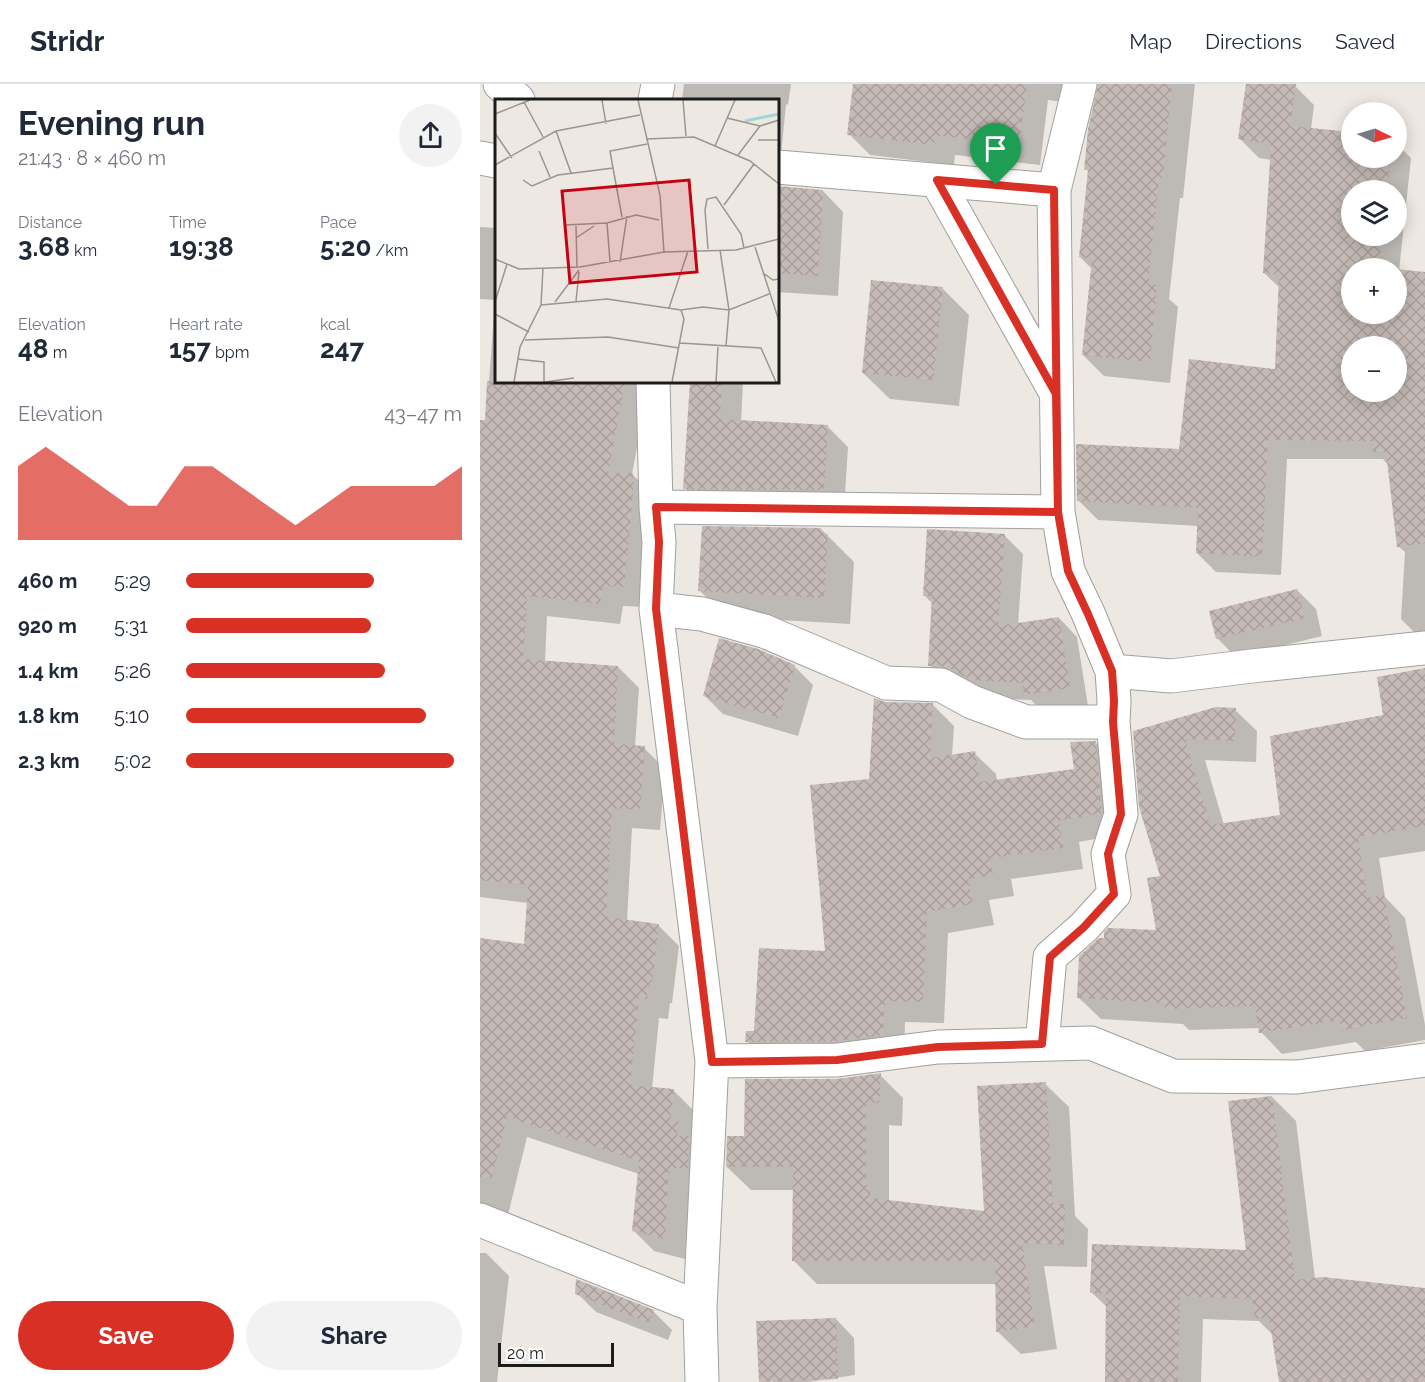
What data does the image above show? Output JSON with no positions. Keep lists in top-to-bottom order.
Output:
{
  "scale_bar": "20 m",
  "north": "right",
  "page": {
    "header": "Stridr",
    "nav": ["Map", "Directions", "Saved"],
    "heading": ["Evening run", "21:43 · 8 × 460 m"],
    "map_buttons": ["+", "−"],
    "stats": [
      ["Distance", "3.68 km"],
      ["Time", "19:38"],
      ["Pace", "5:20 /km"],
      ["Elevation", "48 m"],
      ["Heart rate", "157 bpm"],
      ["kcal", "247"]
    ],
    "chart": ["Elevation", "43–47 m"],
    "list": [
      {
        "name": "460 m",
        "note": "5:29"
      },
      {
        "name": "920 m",
        "note": "5:31"
      },
      {
        "name": "1.4 km",
        "note": "5:26"
      },
      {
        "name": "1.8 km",
        "note": "5:10"
      },
      {
        "name": "2.3 km",
        "note": "5:02"
      }
    ],
    "buttons": ["Save", "Share"],
    "scale": "20 m"
  }
}
